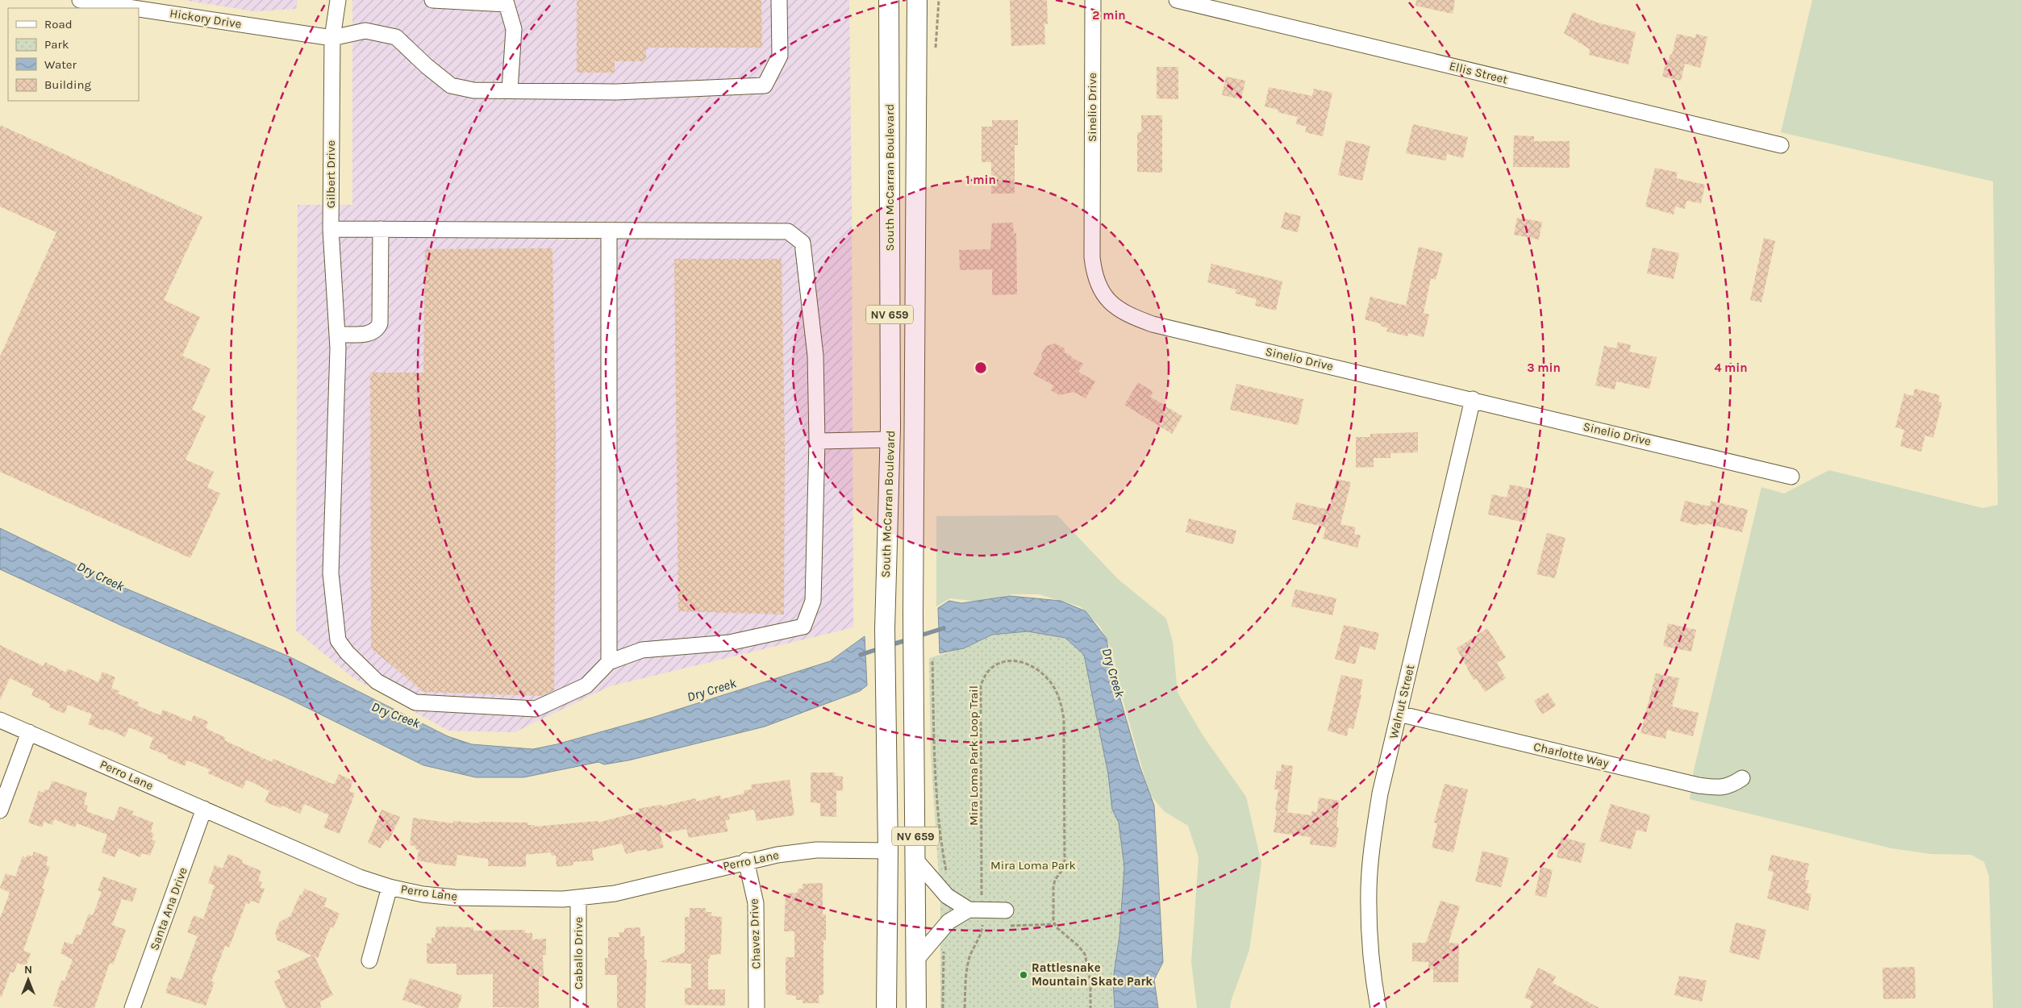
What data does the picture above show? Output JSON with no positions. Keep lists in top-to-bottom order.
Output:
{
  "streets": {
    "main road": ["South McCarran Boulevard", "NV 659"],
    "street": [
      "Hickory Drive",
      "Ellis Street",
      "Sinelio Drive",
      "Gilbert Drive",
      "Walnut Street",
      "Charlotte Way",
      "Perro Lane",
      "Santa Ana Drive",
      "Chavez Drive",
      "Caballo Drive"
    ],
    "path": ["Mira Loma Park Loop Trail"]
  },
  "crossings": [
    ["Hickory Drive", "Gilbert Drive"],
    ["Sinelio Drive", "Walnut Street"],
    ["South McCarran Boulevard", "Perro Lane"],
    ["Walnut Street", "Charlotte Way"],
    ["Perro Lane", "Santa Ana Drive"],
    ["Perro Lane", "Chavez Drive"],
    ["Perro Lane", "Caballo Drive"]
  ],
  "water": ["Dry Creek"],
  "parks": ["Mira Loma Park"],
  "places": ["Rattlesnake Mountain Skate Park"],
  "legend": [
    "Road",
    "Park",
    "Water",
    "Building"
  ],
  "north": "top",
  "rings": [
    "2 min",
    "1 min",
    "3 min",
    "4 min"
  ]
}
